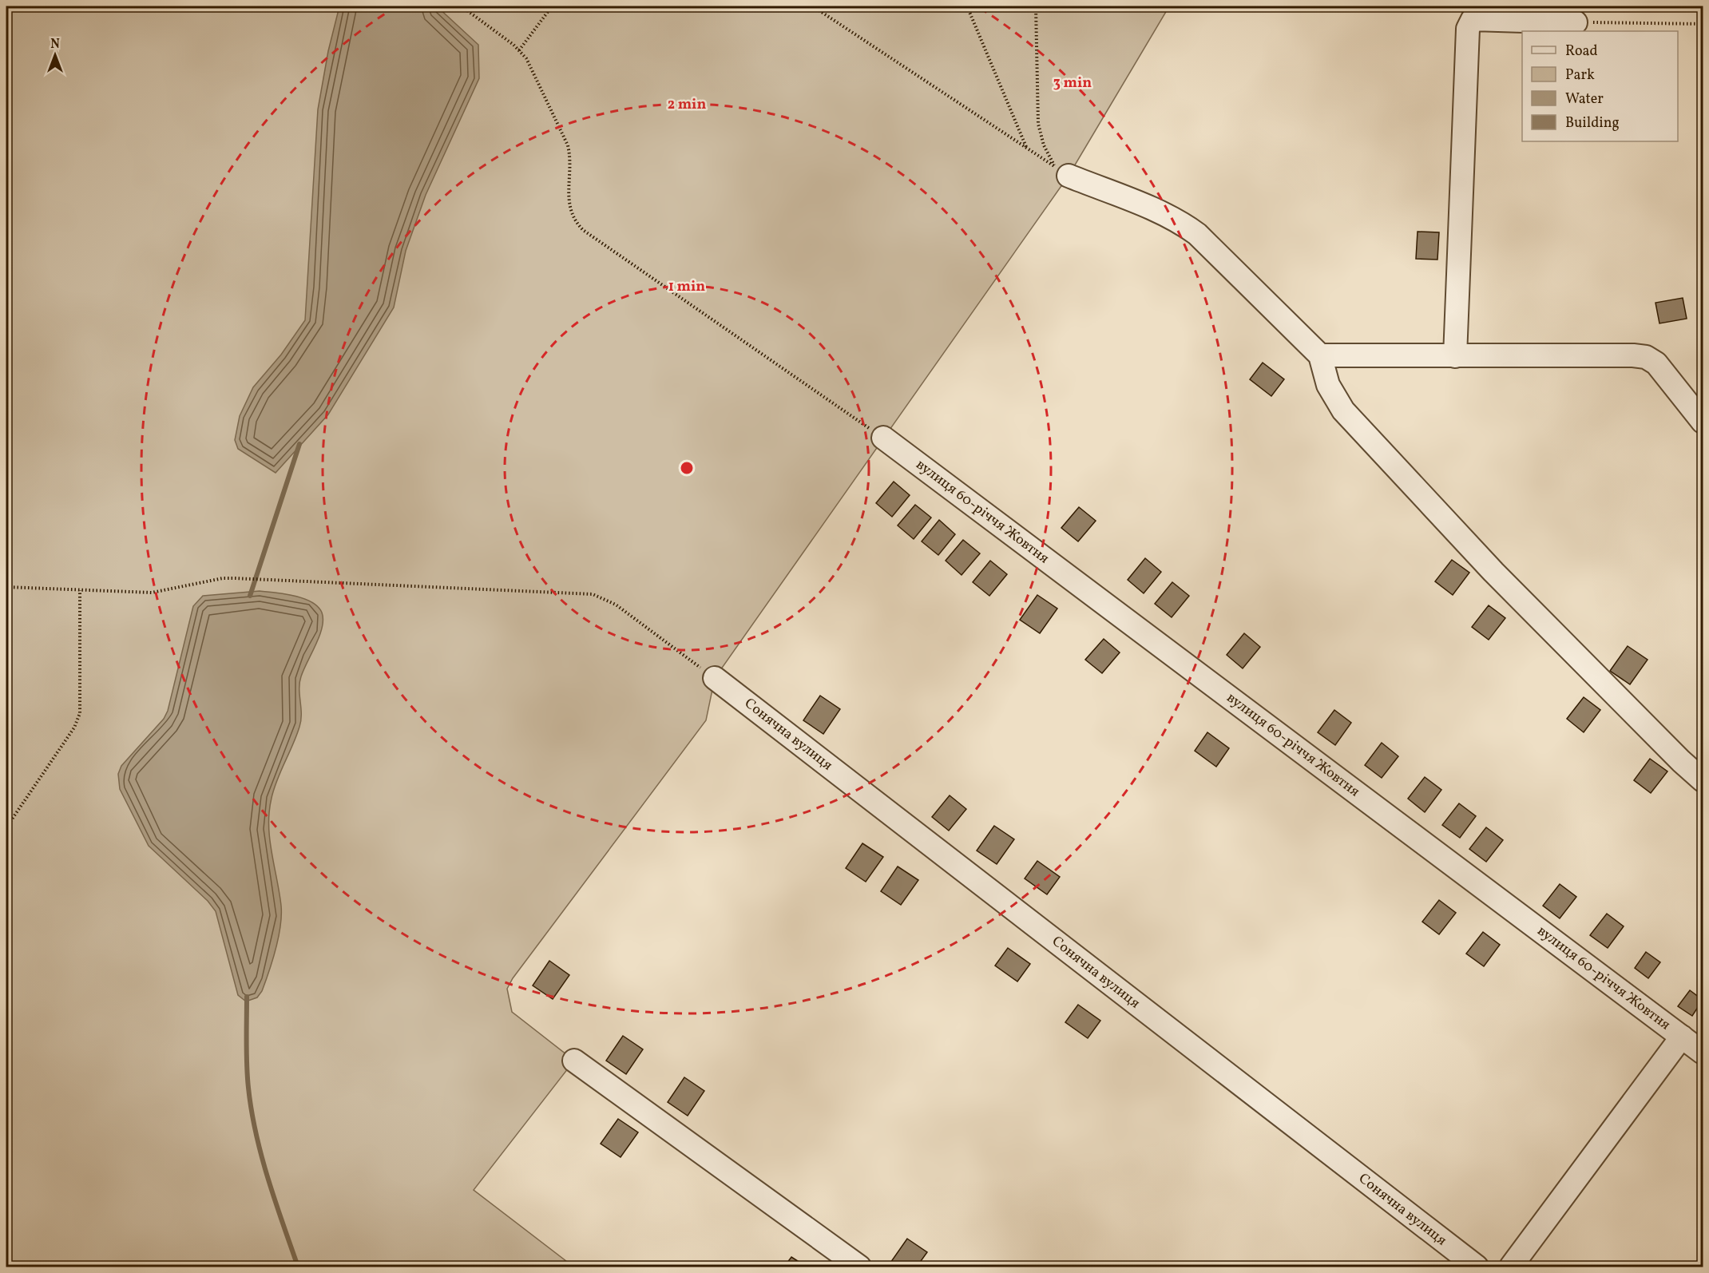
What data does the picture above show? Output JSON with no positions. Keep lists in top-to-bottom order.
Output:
{
  "streets": {
    "street": ["вулиця 60-річчя Жовтня", "Сонячна вулиця"]
  },
  "legend": [
    "Road",
    "Park",
    "Water",
    "Building"
  ],
  "north": "top",
  "rings": ["3 min", "2 min", "1 min"]
}
